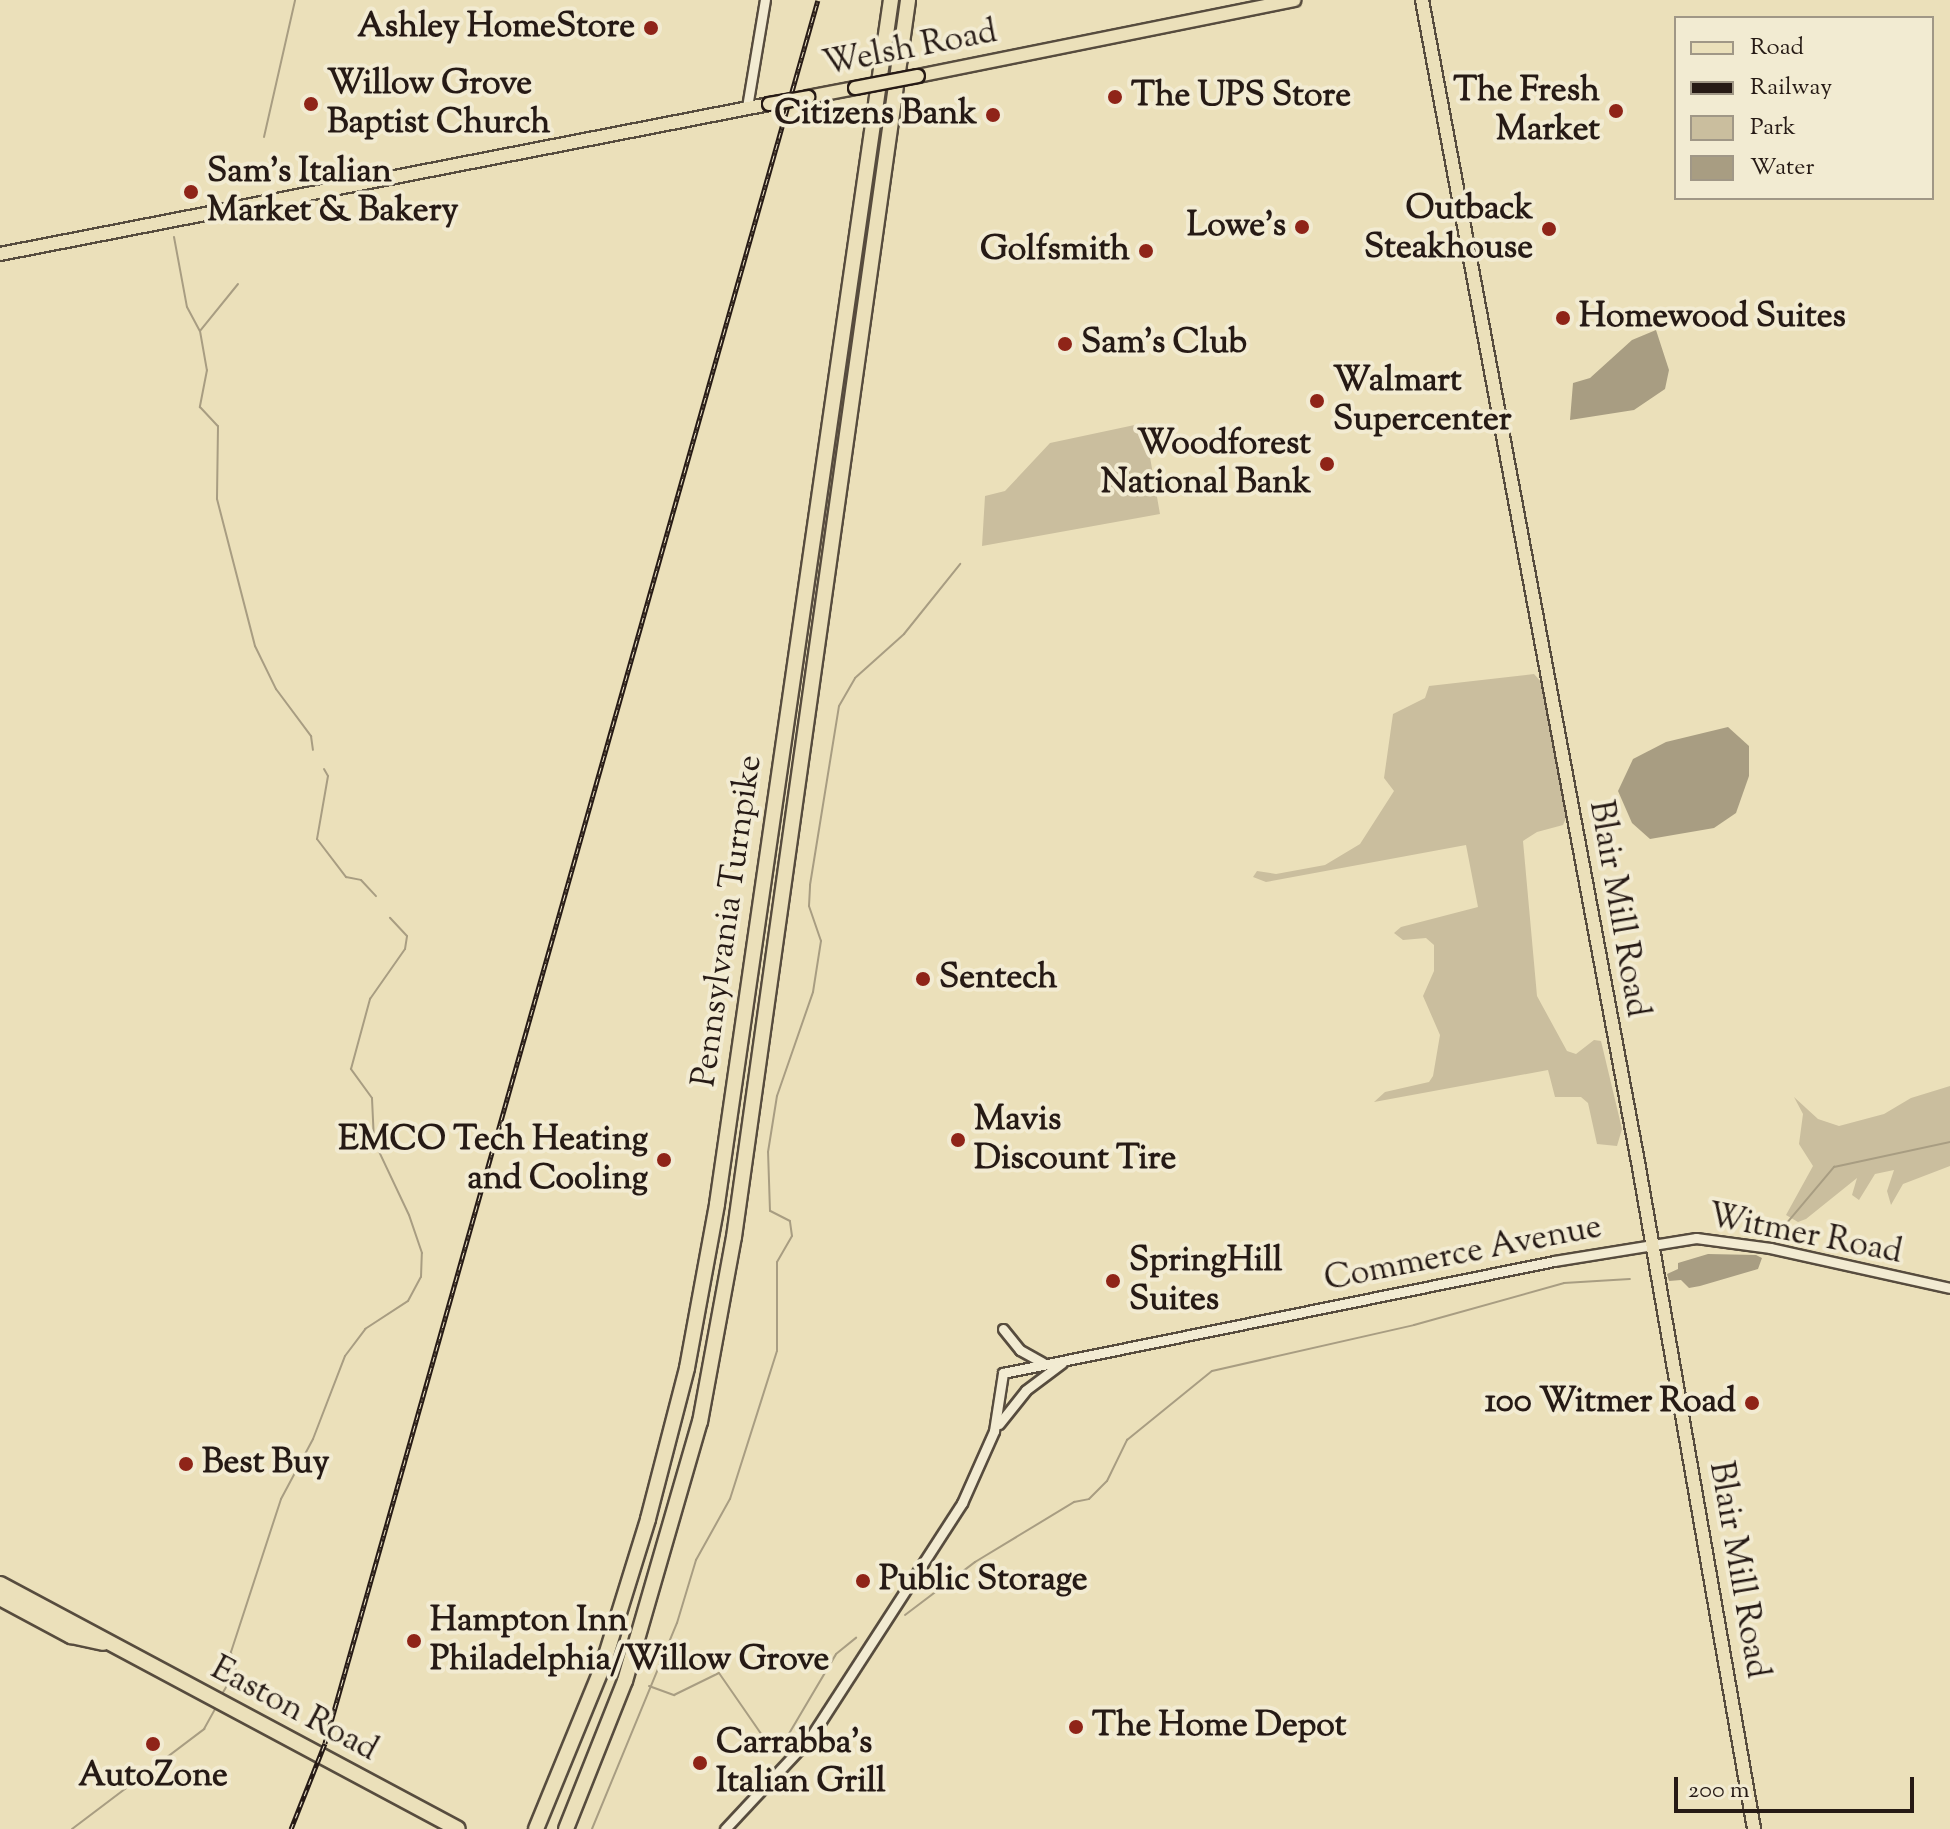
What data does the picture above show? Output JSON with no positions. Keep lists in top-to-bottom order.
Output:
{
  "streets": {
    "highway": ["Pennsylvania Turnpike", "Easton Road"],
    "main road": ["Welsh Road", "Blair Mill Road"],
    "street": ["Witmer Road", "Commerce Avenue"]
  },
  "crossings": [
    ["Blair Mill Road", "Witmer Road"],
    ["Blair Mill Road", "Commerce Avenue"],
    ["Witmer Road", "Commerce Avenue"]
  ],
  "places": [
    "Ashley HomeStore",
    "The UPS Store",
    "Willow Grove Baptist Church",
    "The Fresh Market",
    "Citizens Bank",
    "Sam's Italian Market & Bakery",
    "Lowe's",
    "Outback Steakhouse",
    "Golfsmith",
    "Homewood Suites",
    "Sam's Club",
    "Walmart Supercenter",
    "Woodforest National Bank",
    "Sentech",
    "Mavis Discount Tire",
    "EMCO Tech Heating and Cooling",
    "SpringHill Suites",
    "100 Witmer Road",
    "Best Buy",
    "Public Storage",
    "Hampton Inn Philadelphia/Willow Grove",
    "The Home Depot",
    "AutoZone",
    "Carrabba's Italian Grill"
  ],
  "legend": [
    "Road",
    "Railway",
    "Park",
    "Water"
  ],
  "scale_bar": "200 m"
}
